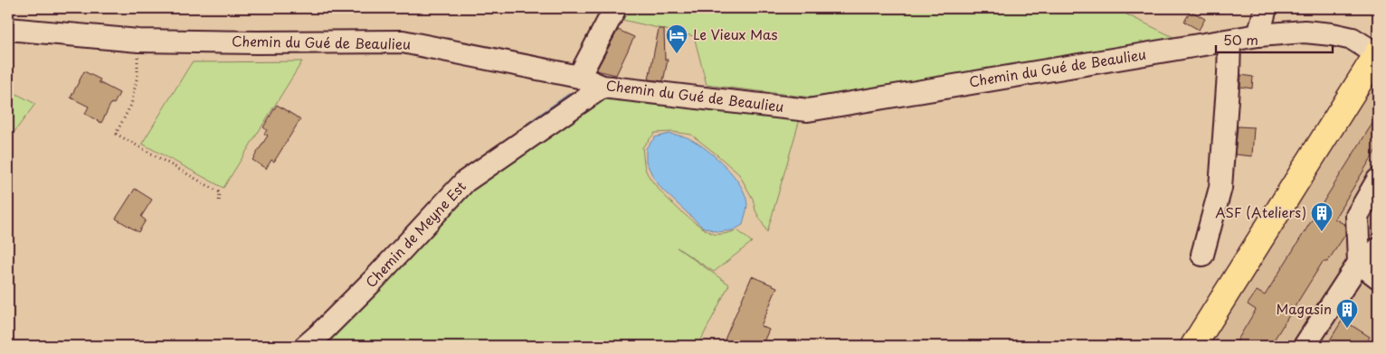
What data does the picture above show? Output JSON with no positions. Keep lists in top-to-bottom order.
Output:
{
  "streets": {
    "street": ["Chemin du Gué de Beaulieu", "Chemin de Meyne Est"]
  },
  "crossings": [
    ["Chemin du Gué de Beaulieu", "Chemin de Meyne Est"]
  ],
  "places": {
    "hotel": ["Le Vieux Mas"],
    "building": ["ASF (Ateliers)", "Magasin"]
  },
  "scale_bar": "50 m"
}
